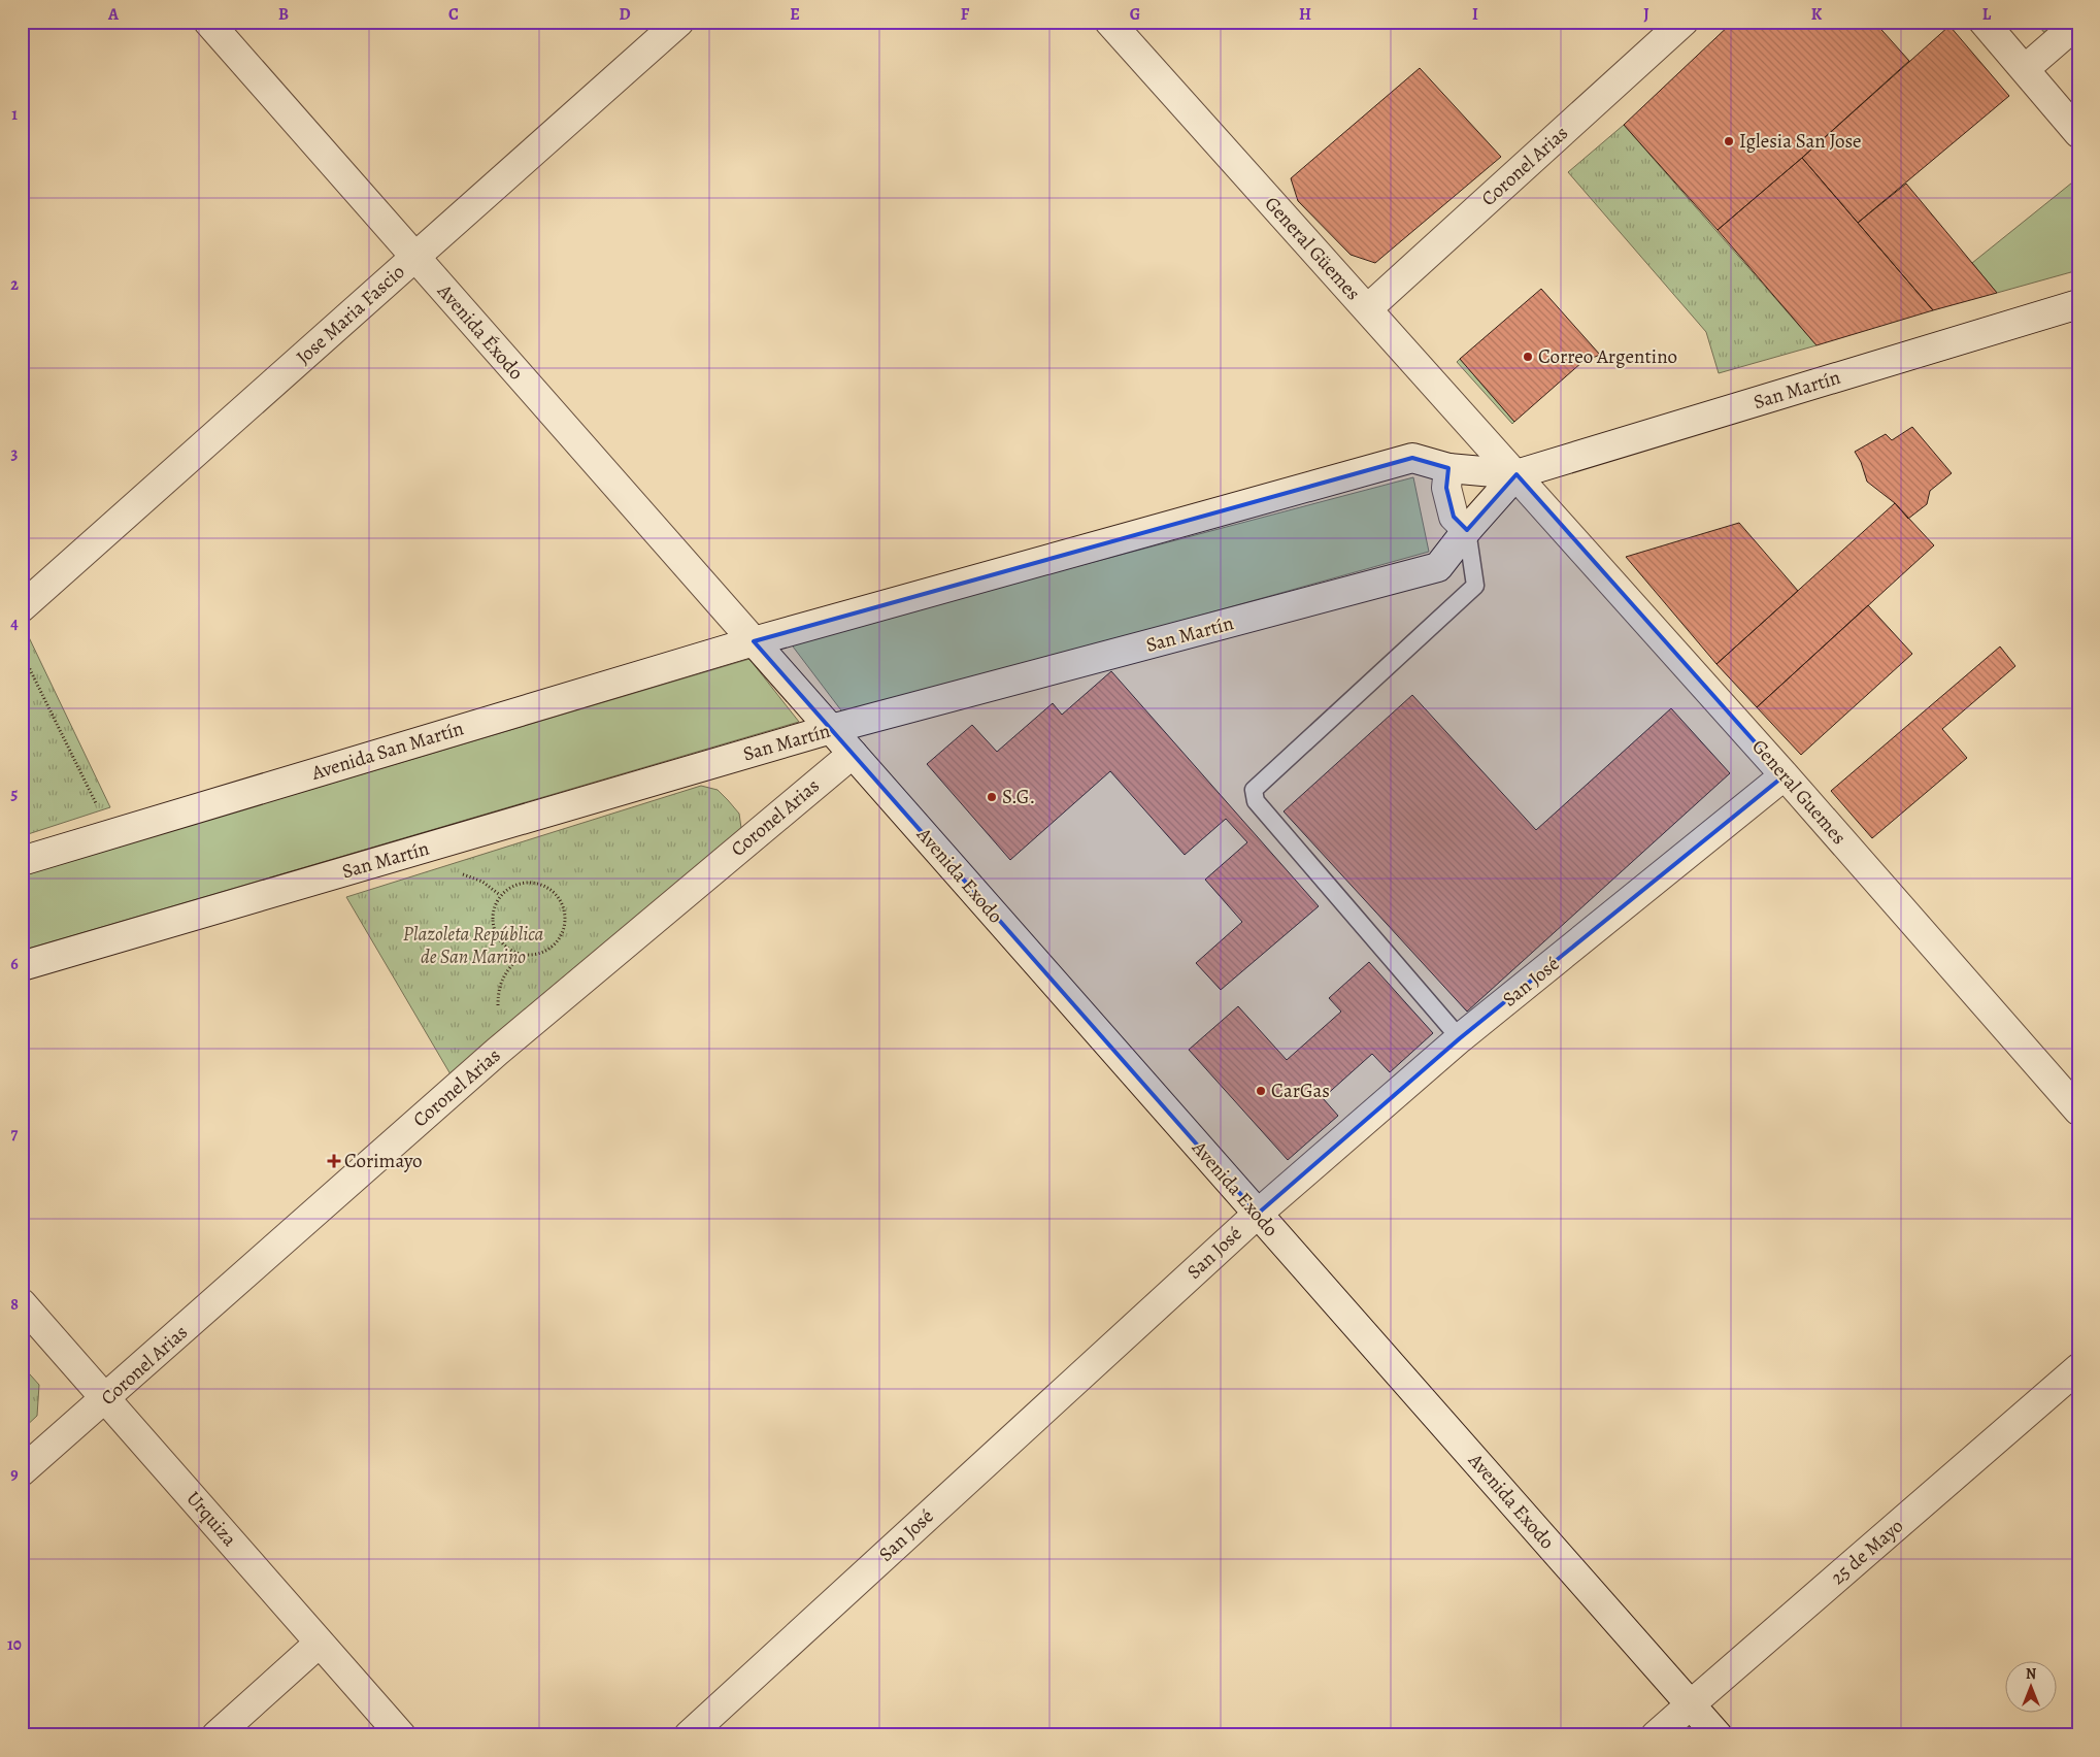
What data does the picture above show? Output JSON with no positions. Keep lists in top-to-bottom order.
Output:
{
  "streets": {
    "street": [
      "Coronel Arias",
      "General Güemes",
      "Jose Maria Fascio",
      "Avenida Éxodo",
      "San Martín",
      "Avenida San Martín",
      "General Guemes",
      "Avenida Exodo",
      "San José",
      "Urquiza",
      "25 de Mayo"
    ]
  },
  "crossings": [
    ["Coronel Arias", "General Güemes"],
    ["Coronel Arias", "Avenida Exodo"],
    ["Coronel Arias", "Urquiza"],
    ["General Güemes", "San Martín"],
    ["General Güemes", "General Guemes"],
    ["Jose Maria Fascio", "Avenida Éxodo"],
    ["Avenida Éxodo", "San Martín"],
    ["Avenida Éxodo", "Avenida San Martín"],
    ["Avenida Éxodo", "Avenida Exodo"],
    ["San Martín", "Avenida San Martín"],
    ["San Martín", "General Guemes"],
    ["San Martín", "Avenida Exodo"],
    ["Avenida San Martín", "Avenida Exodo"],
    ["General Guemes", "San José"],
    ["Avenida Exodo", "San José"],
    ["Avenida Exodo", "25 de Mayo"]
  ],
  "parks": ["Plazoleta República de San Marino"],
  "places": {
    "other": [
      "Iglesia San Jose",
      "Correo Argentino",
      "S.G.",
      "CarGas"
    ],
    "health": ["Corimayo"]
  },
  "north": "top",
  "grid": {
    "columns": [
      "A",
      "B",
      "C",
      "D",
      "E",
      "F",
      "G",
      "H",
      "I",
      "J",
      "K",
      "L"
    ],
    "rows": [
      "1",
      "2",
      "3",
      "4",
      "5",
      "6",
      "7",
      "8",
      "9",
      "10"
    ]
  }
}
